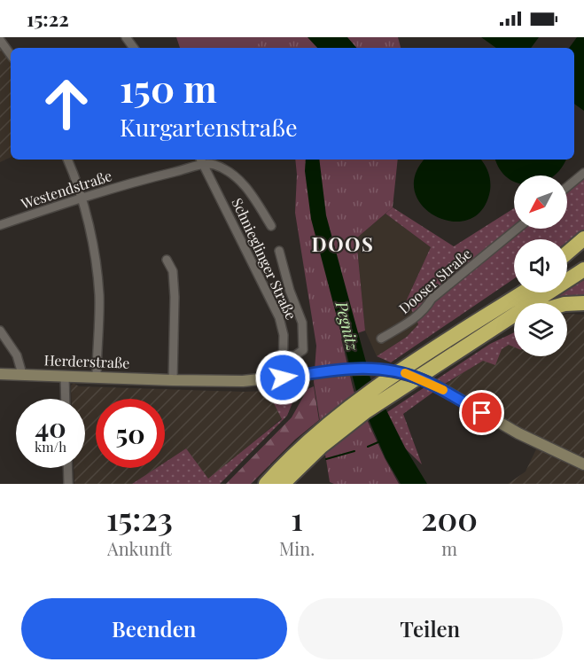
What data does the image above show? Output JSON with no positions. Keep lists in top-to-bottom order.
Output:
{
  "streets": {
    "main road": ["Herderstraße"],
    "street": ["Westendstraße", "Schnieglinger Straße", "Dooser Straße"]
  },
  "crossings": [
    ["Westendstraße", "Schnieglinger Straße"],
    ["Schnieglinger Straße", "Herderstraße"]
  ],
  "districts": ["DOOS"],
  "water": ["Pegnitz"],
  "north": "bottom left",
  "page": {
    "status": "15:22",
    "turn": ["150 m", "Kurgartenstraße"],
    "speed": "40 km/h",
    "limit": "50",
    "eta": [
      "15:23",
      "Ankunft",
      "1",
      "Min.",
      "200",
      "m"
    ],
    "buttons": ["Beenden", "Teilen"]
  }
}
